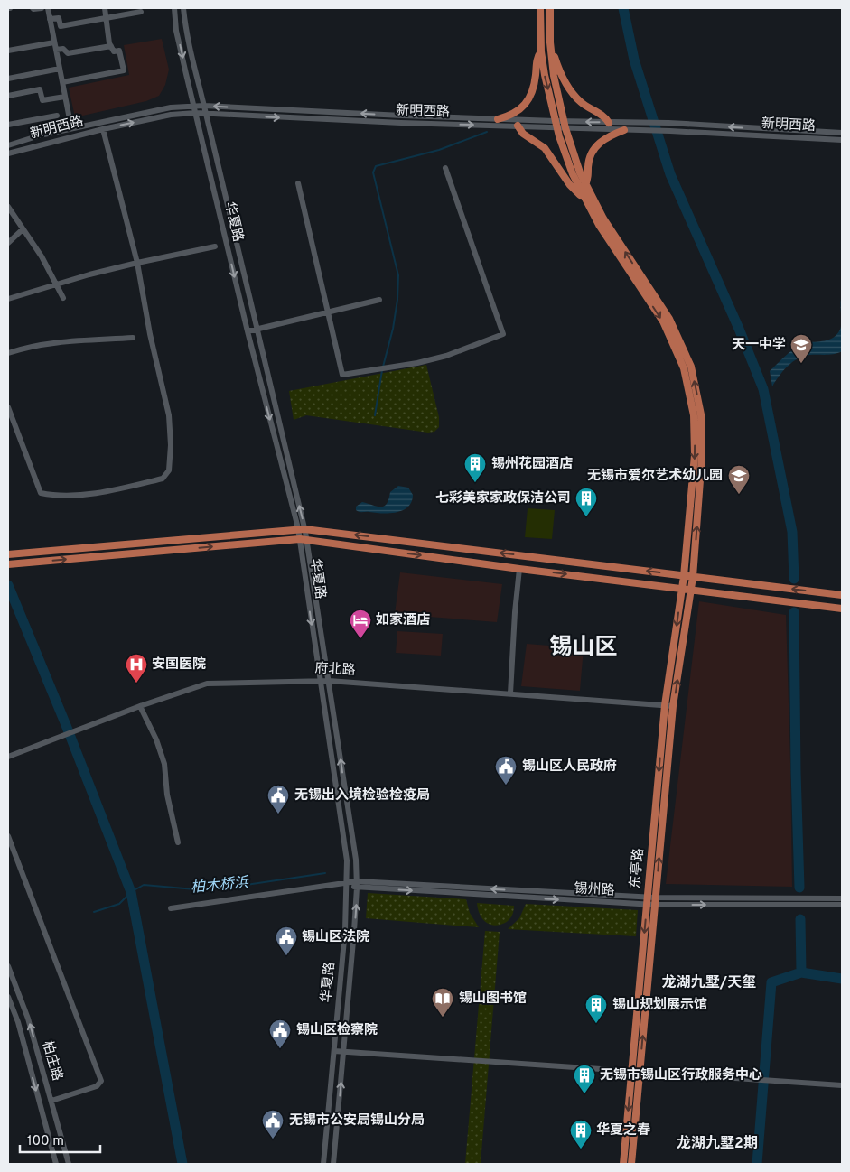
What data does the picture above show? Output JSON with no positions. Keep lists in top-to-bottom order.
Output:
{
  "streets": {
    "main road": ["东亭路"],
    "street": [
      "新明西路",
      "华夏路",
      "府北路",
      "锡州路",
      "柏庄路"
    ]
  },
  "crossings": [
    ["新明西路", "华夏路"],
    ["新明西路", "东亭路"],
    ["华夏路", "府北路"],
    ["华夏路", "锡州路"],
    ["府北路", "东亭路"],
    ["东亭路", "锡州路"]
  ],
  "districts": ["锡山区", "龙湖·九墅/天玺", "龙湖九墅2期"],
  "water": ["柏木桥浜"],
  "places": {
    "school or university": ["天一中学", "无锡市爱尔艺术幼儿园"],
    "building": [
      "锡州花园酒店",
      "七彩美家家政保洁公司",
      "锡山规划展示馆",
      "无锡市锡山区行政服务中心",
      "华夏之春"
    ],
    "hotel": ["如家酒店"],
    "hospital": ["安国医院"],
    "public building": [
      "锡山区人民政府",
      "无锡出入境检验检疫局",
      "锡山区法院",
      "锡山区检察院",
      "无锡市公安局锡山分局"
    ],
    "library": ["锡山图书馆"]
  },
  "scale_bar": "100 m"
}
